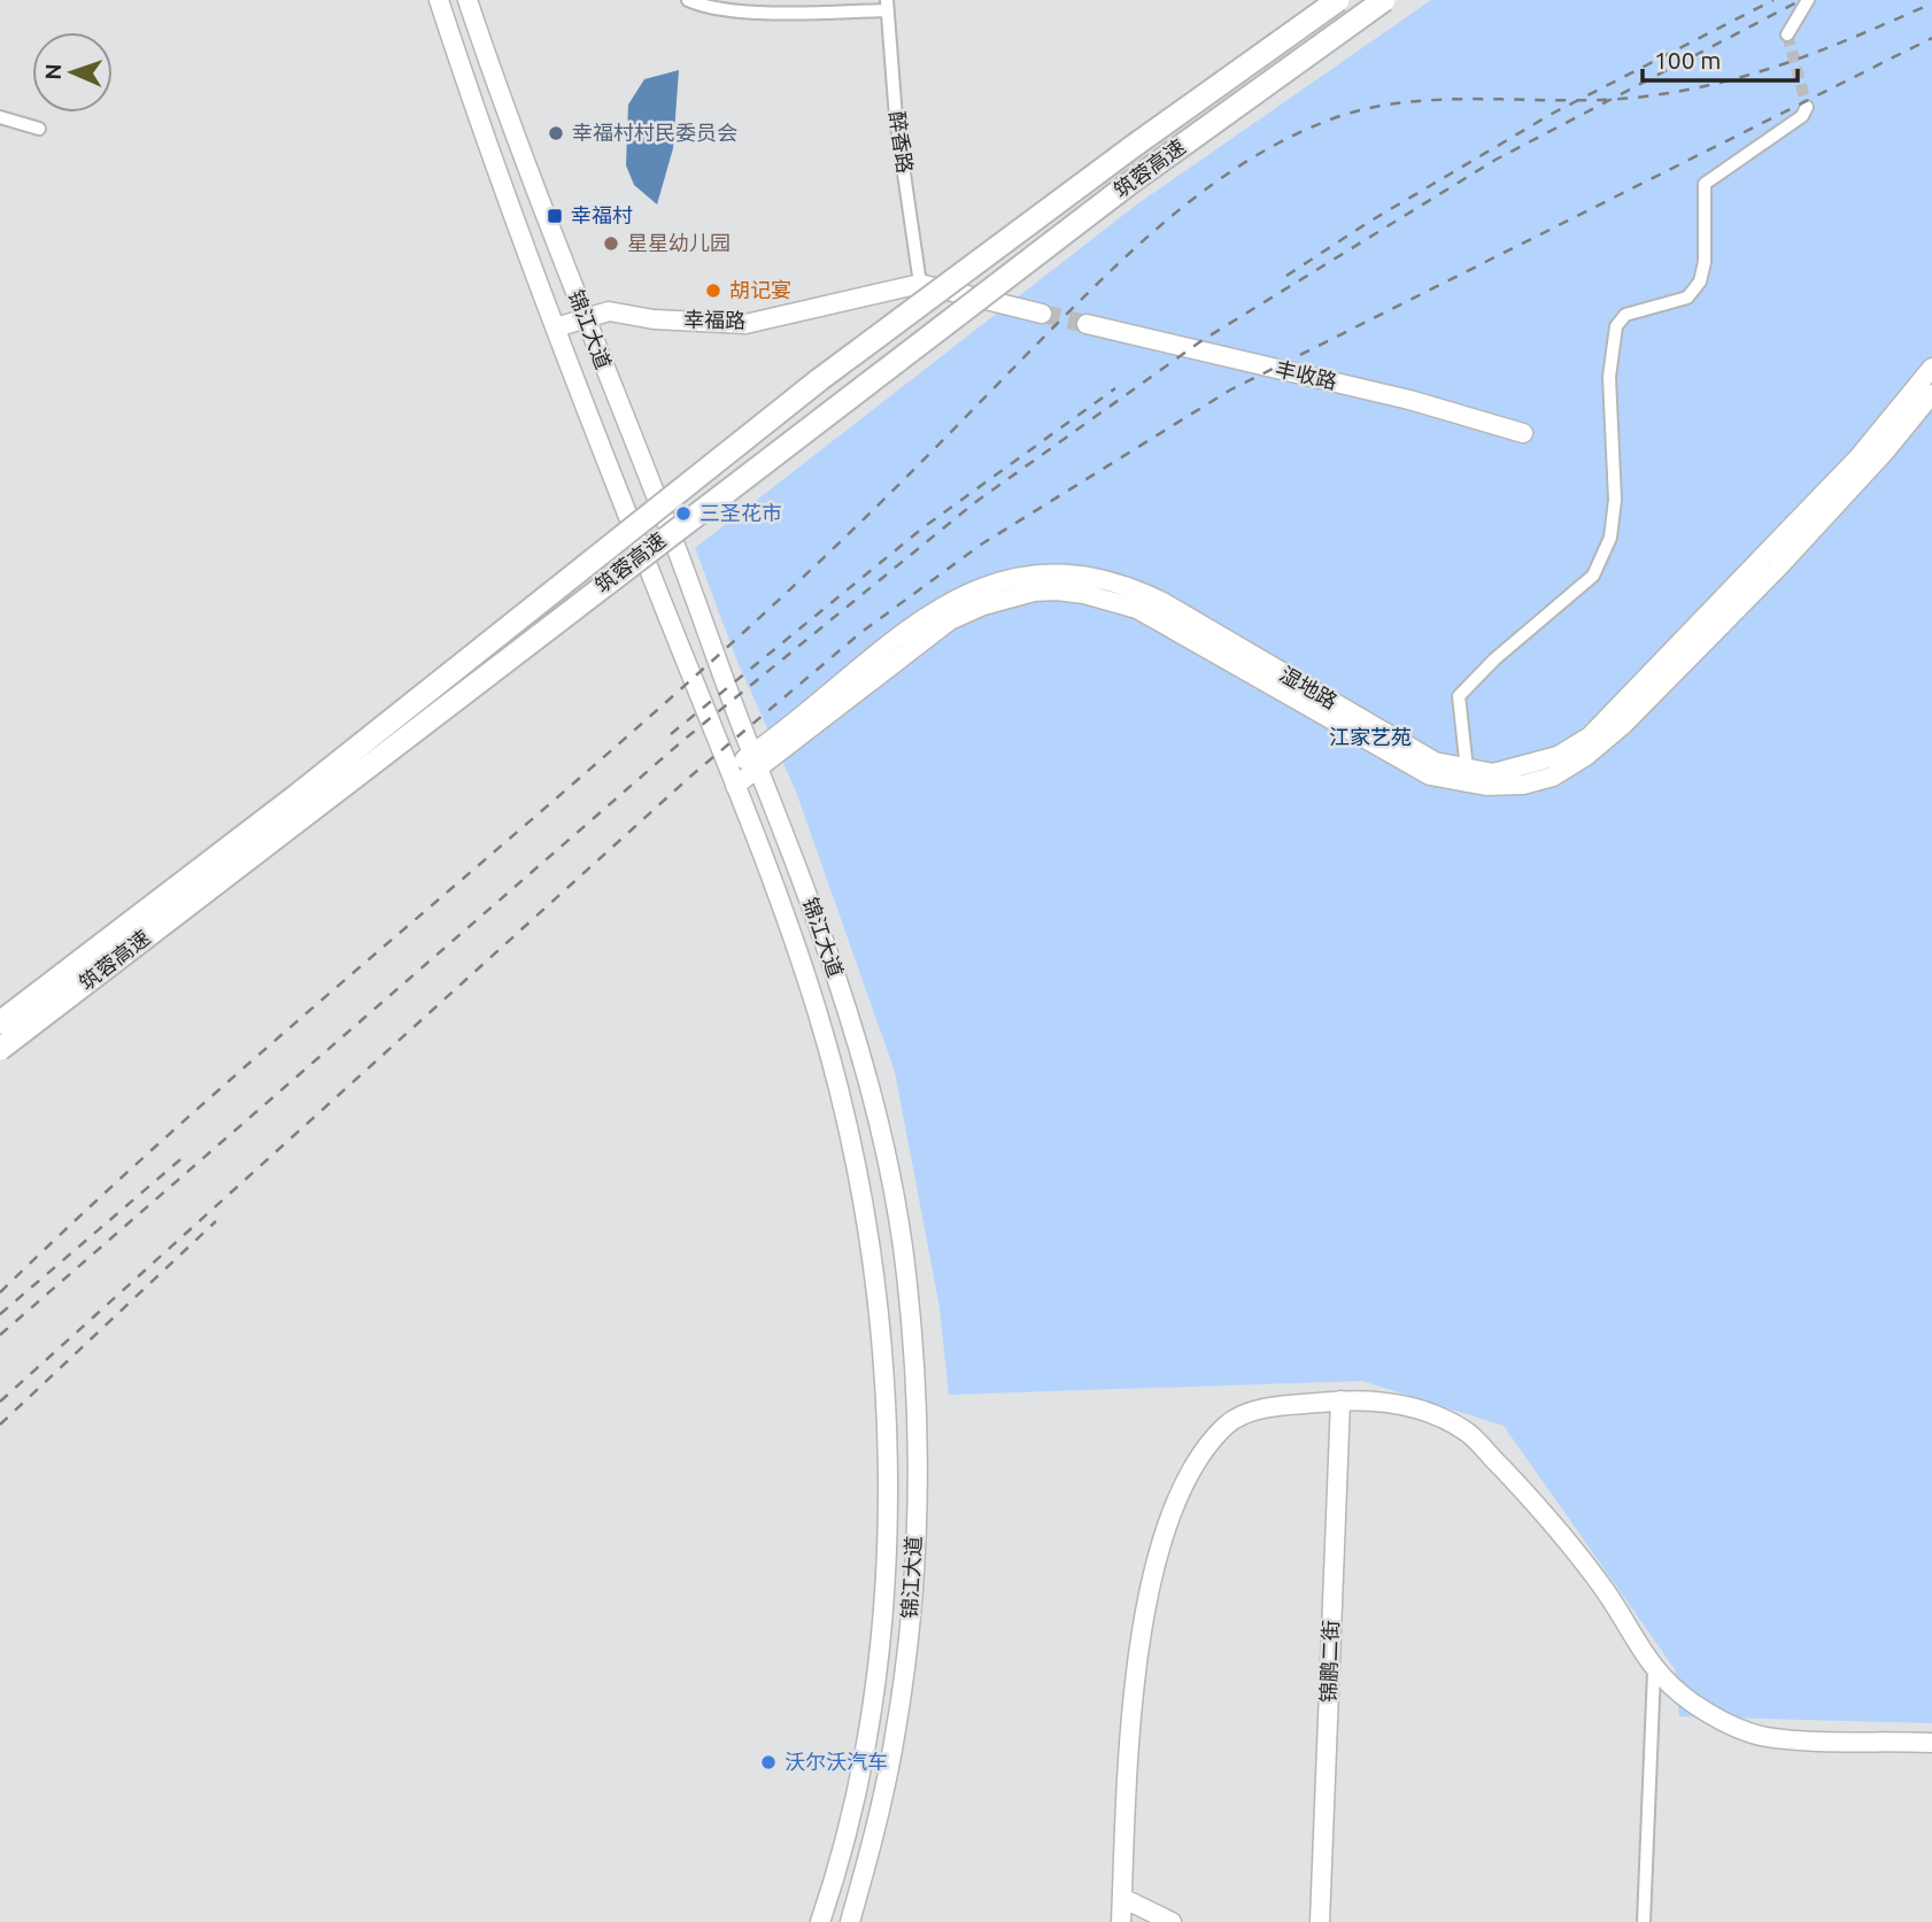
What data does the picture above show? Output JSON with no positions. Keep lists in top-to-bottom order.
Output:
{
  "streets": {
    "highway": ["筑蓉高速"],
    "street": [
      "醉香路",
      "幸福路",
      "锦江大道",
      "丰收路",
      "湿地路",
      "锦鹏二街"
    ]
  },
  "crossings": [
    ["醉香路", "幸福路"],
    ["幸福路", "锦江大道"],
    ["锦江大道", "湿地路"]
  ],
  "parks": ["江家艺苑"],
  "places": {
    "other": [
      "幸福村村民委员会",
      "星星幼儿园",
      "胡记宴",
      "三圣花市",
      "沃尔沃汽车"
    ],
    "transit": ["幸福村"]
  },
  "scale_bar": "100 m",
  "north": "left"
}
